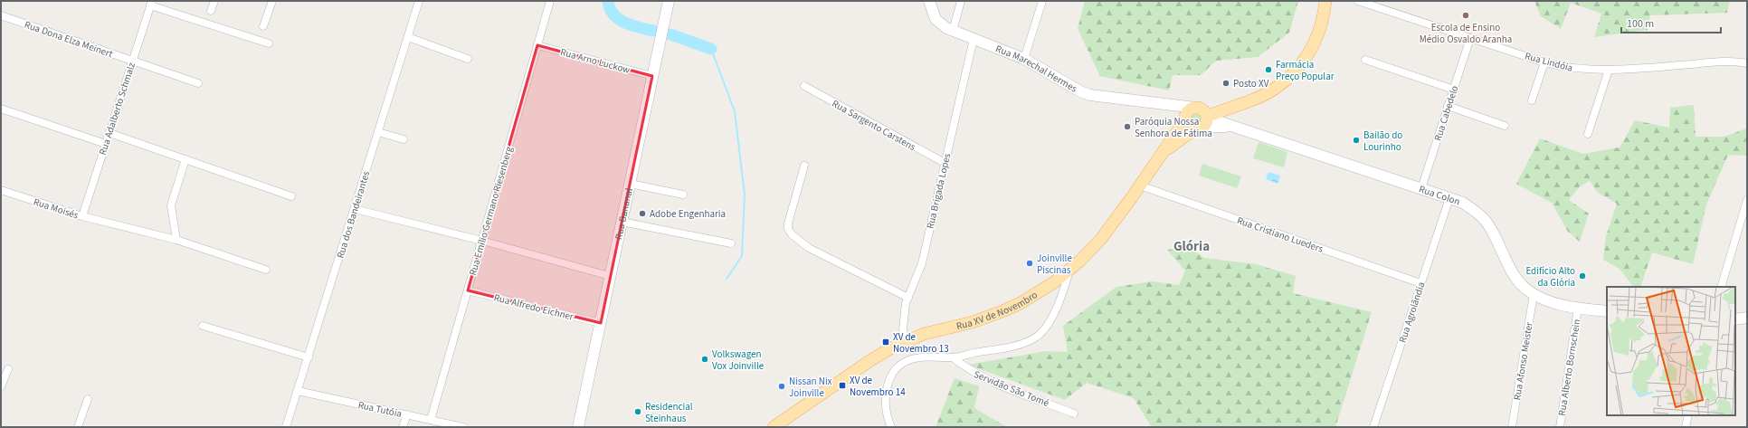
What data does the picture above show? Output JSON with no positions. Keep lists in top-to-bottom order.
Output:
{
  "streets": {
    "main road": ["Rua XV de Novembro"],
    "street": [
      "Rua Dona Elza Meinert",
      "Rua Arno Luckow",
      "Rua Lindóia",
      "Rua Marechal Hermes",
      "Rua Adalberto Schmalz",
      "Rua Cabedelo",
      "Rua Sargento Carstens",
      "Rua Brigada Lopes",
      "Rua Colon",
      "Rua Moisés",
      "Rua Emílio Germano Riesenberg",
      "Rua dos Bandeirantes",
      "Rua Bananal",
      "Rua Cristiano Lueders",
      "Rua Alfredo Eichner",
      "Rua Agrolândia",
      "Rua Afonso Meister",
      "Rua Alberto Bornschein",
      "Servidão São Tomé",
      "Rua Tutóia"
    ]
  },
  "crossings": [
    ["Rua Dona Elza Meinert", "Rua Adalberto Schmalz"],
    ["Rua Arno Luckow", "Rua Emílio Germano Riesenberg"],
    ["Rua Arno Luckow", "Rua Bananal"],
    ["Rua Lindóia", "Rua Cabedelo"],
    ["Rua Marechal Hermes", "Rua Brigada Lopes"],
    ["Rua Marechal Hermes", "Rua Colon"],
    ["Rua Marechal Hermes", "Rua XV de Novembro"],
    ["Rua Adalberto Schmalz", "Rua Moisés"],
    ["Rua Cabedelo", "Rua Colon"],
    ["Rua Sargento Carstens", "Rua Brigada Lopes"],
    ["Rua Brigada Lopes", "Rua XV de Novembro"],
    ["Rua Colon", "Rua XV de Novembro"],
    ["Rua Colon", "Rua Agrolândia"],
    ["Rua Colon", "Rua Afonso Meister"],
    ["Rua Colon", "Rua Alberto Bornschein"],
    ["Rua Emílio Germano Riesenberg", "Rua Alfredo Eichner"],
    ["Rua Emílio Germano Riesenberg", "Rua Tutóia"],
    ["Rua dos Bandeirantes", "Rua Tutóia"],
    ["Rua Bananal", "Rua Alfredo Eichner"],
    ["Rua Cristiano Lueders", "Rua XV de Novembro"],
    ["Rua Cristiano Lueders", "Rua Agrolândia"]
  ],
  "districts": ["Glória"],
  "places": {
    "other": [
      "Escola de Ensino Médio Osvaldo Aranha",
      "Farmácia Preço Popular",
      "Posto XV",
      "Paróquia Nossa Senhora de Fátima",
      "Bailão do Lourinho",
      "Adobe Engenharia",
      "Joinville Piscinas",
      "Edifício Alto da Glória",
      "Volkswagen Vox Joinville",
      "Nissan Nix Joinville",
      "Residencial Steinhaus"
    ],
    "transit": ["XV de Novembro 13", "XV de Novembro 14"]
  },
  "scale_bar": "100 m"
}
